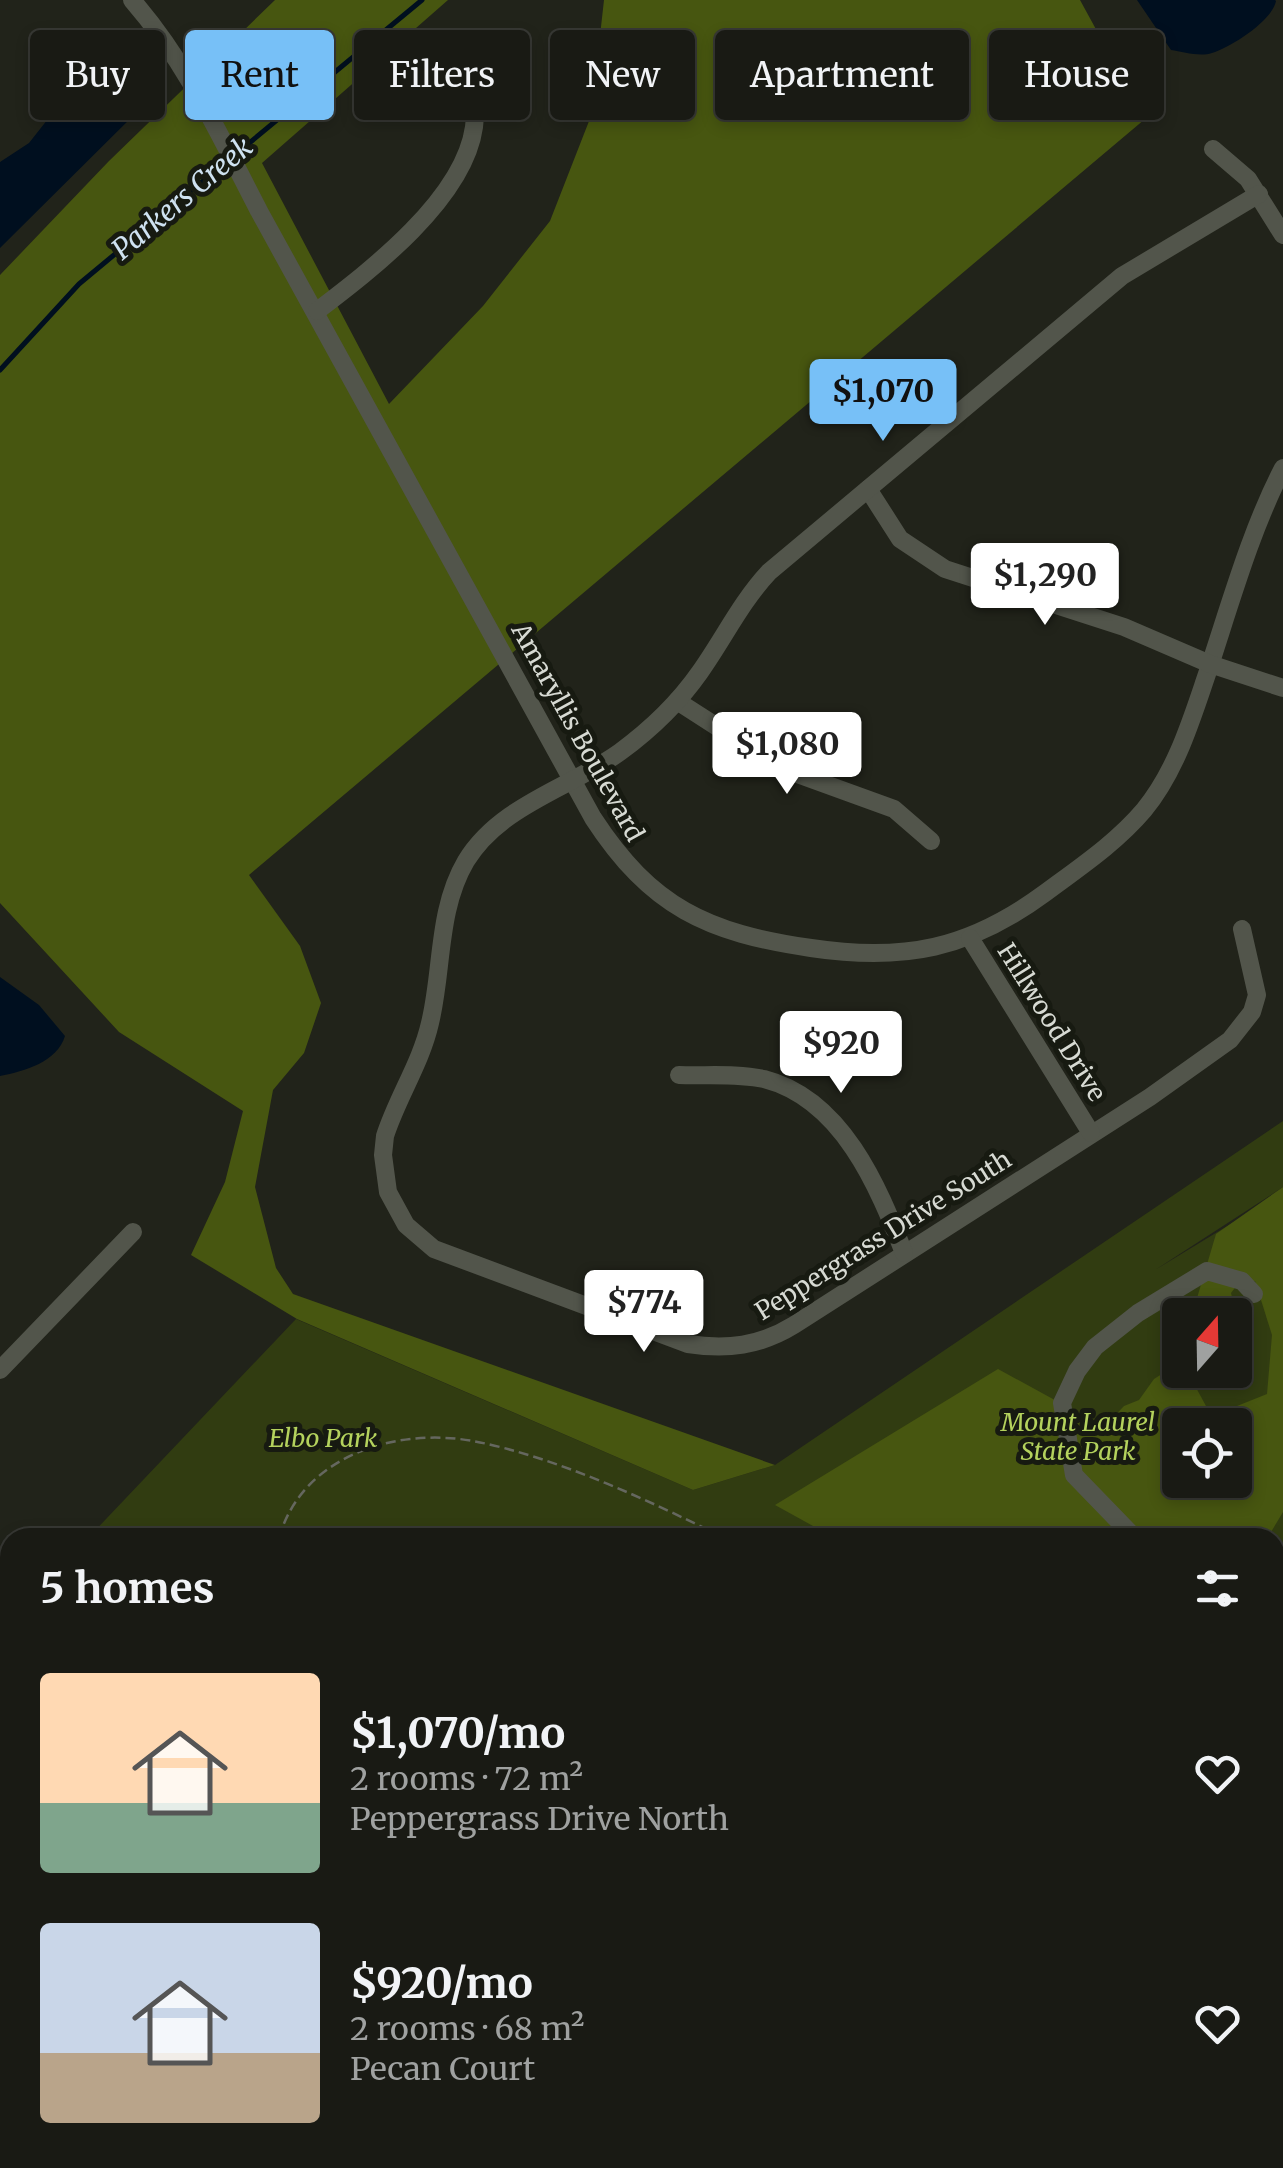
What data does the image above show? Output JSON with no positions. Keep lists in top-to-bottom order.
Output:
{
  "streets": {
    "street": ["Amaryllis Boulevard", "Hillwood Drive", "Peppergrass Drive South"]
  },
  "crossings": [
    ["Amaryllis Boulevard", "Hillwood Drive"],
    ["Amaryllis Boulevard", "Peppergrass Drive South"],
    ["Hillwood Drive", "Peppergrass Drive South"]
  ],
  "water": ["Parkers Creek"],
  "parks": ["Mount Laurel State Park", "Elbo Park"],
  "north": "top",
  "page": {
    "chip": [
      "Buy",
      "Rent",
      "Filters",
      "New",
      "Apartment",
      "House"
    ],
    "price": [
      "$1,070",
      "$1,290",
      "$1,080",
      "$920",
      "$774"
    ],
    "heading": "5 homes",
    "list": [
      {
        "name": "$1,070/mo",
        "note": "2 rooms · 72 m² · Peppergrass Drive North"
      },
      {
        "name": "$920/mo",
        "note": "2 rooms · 68 m² · Pecan Court"
      }
    ]
  }
}
